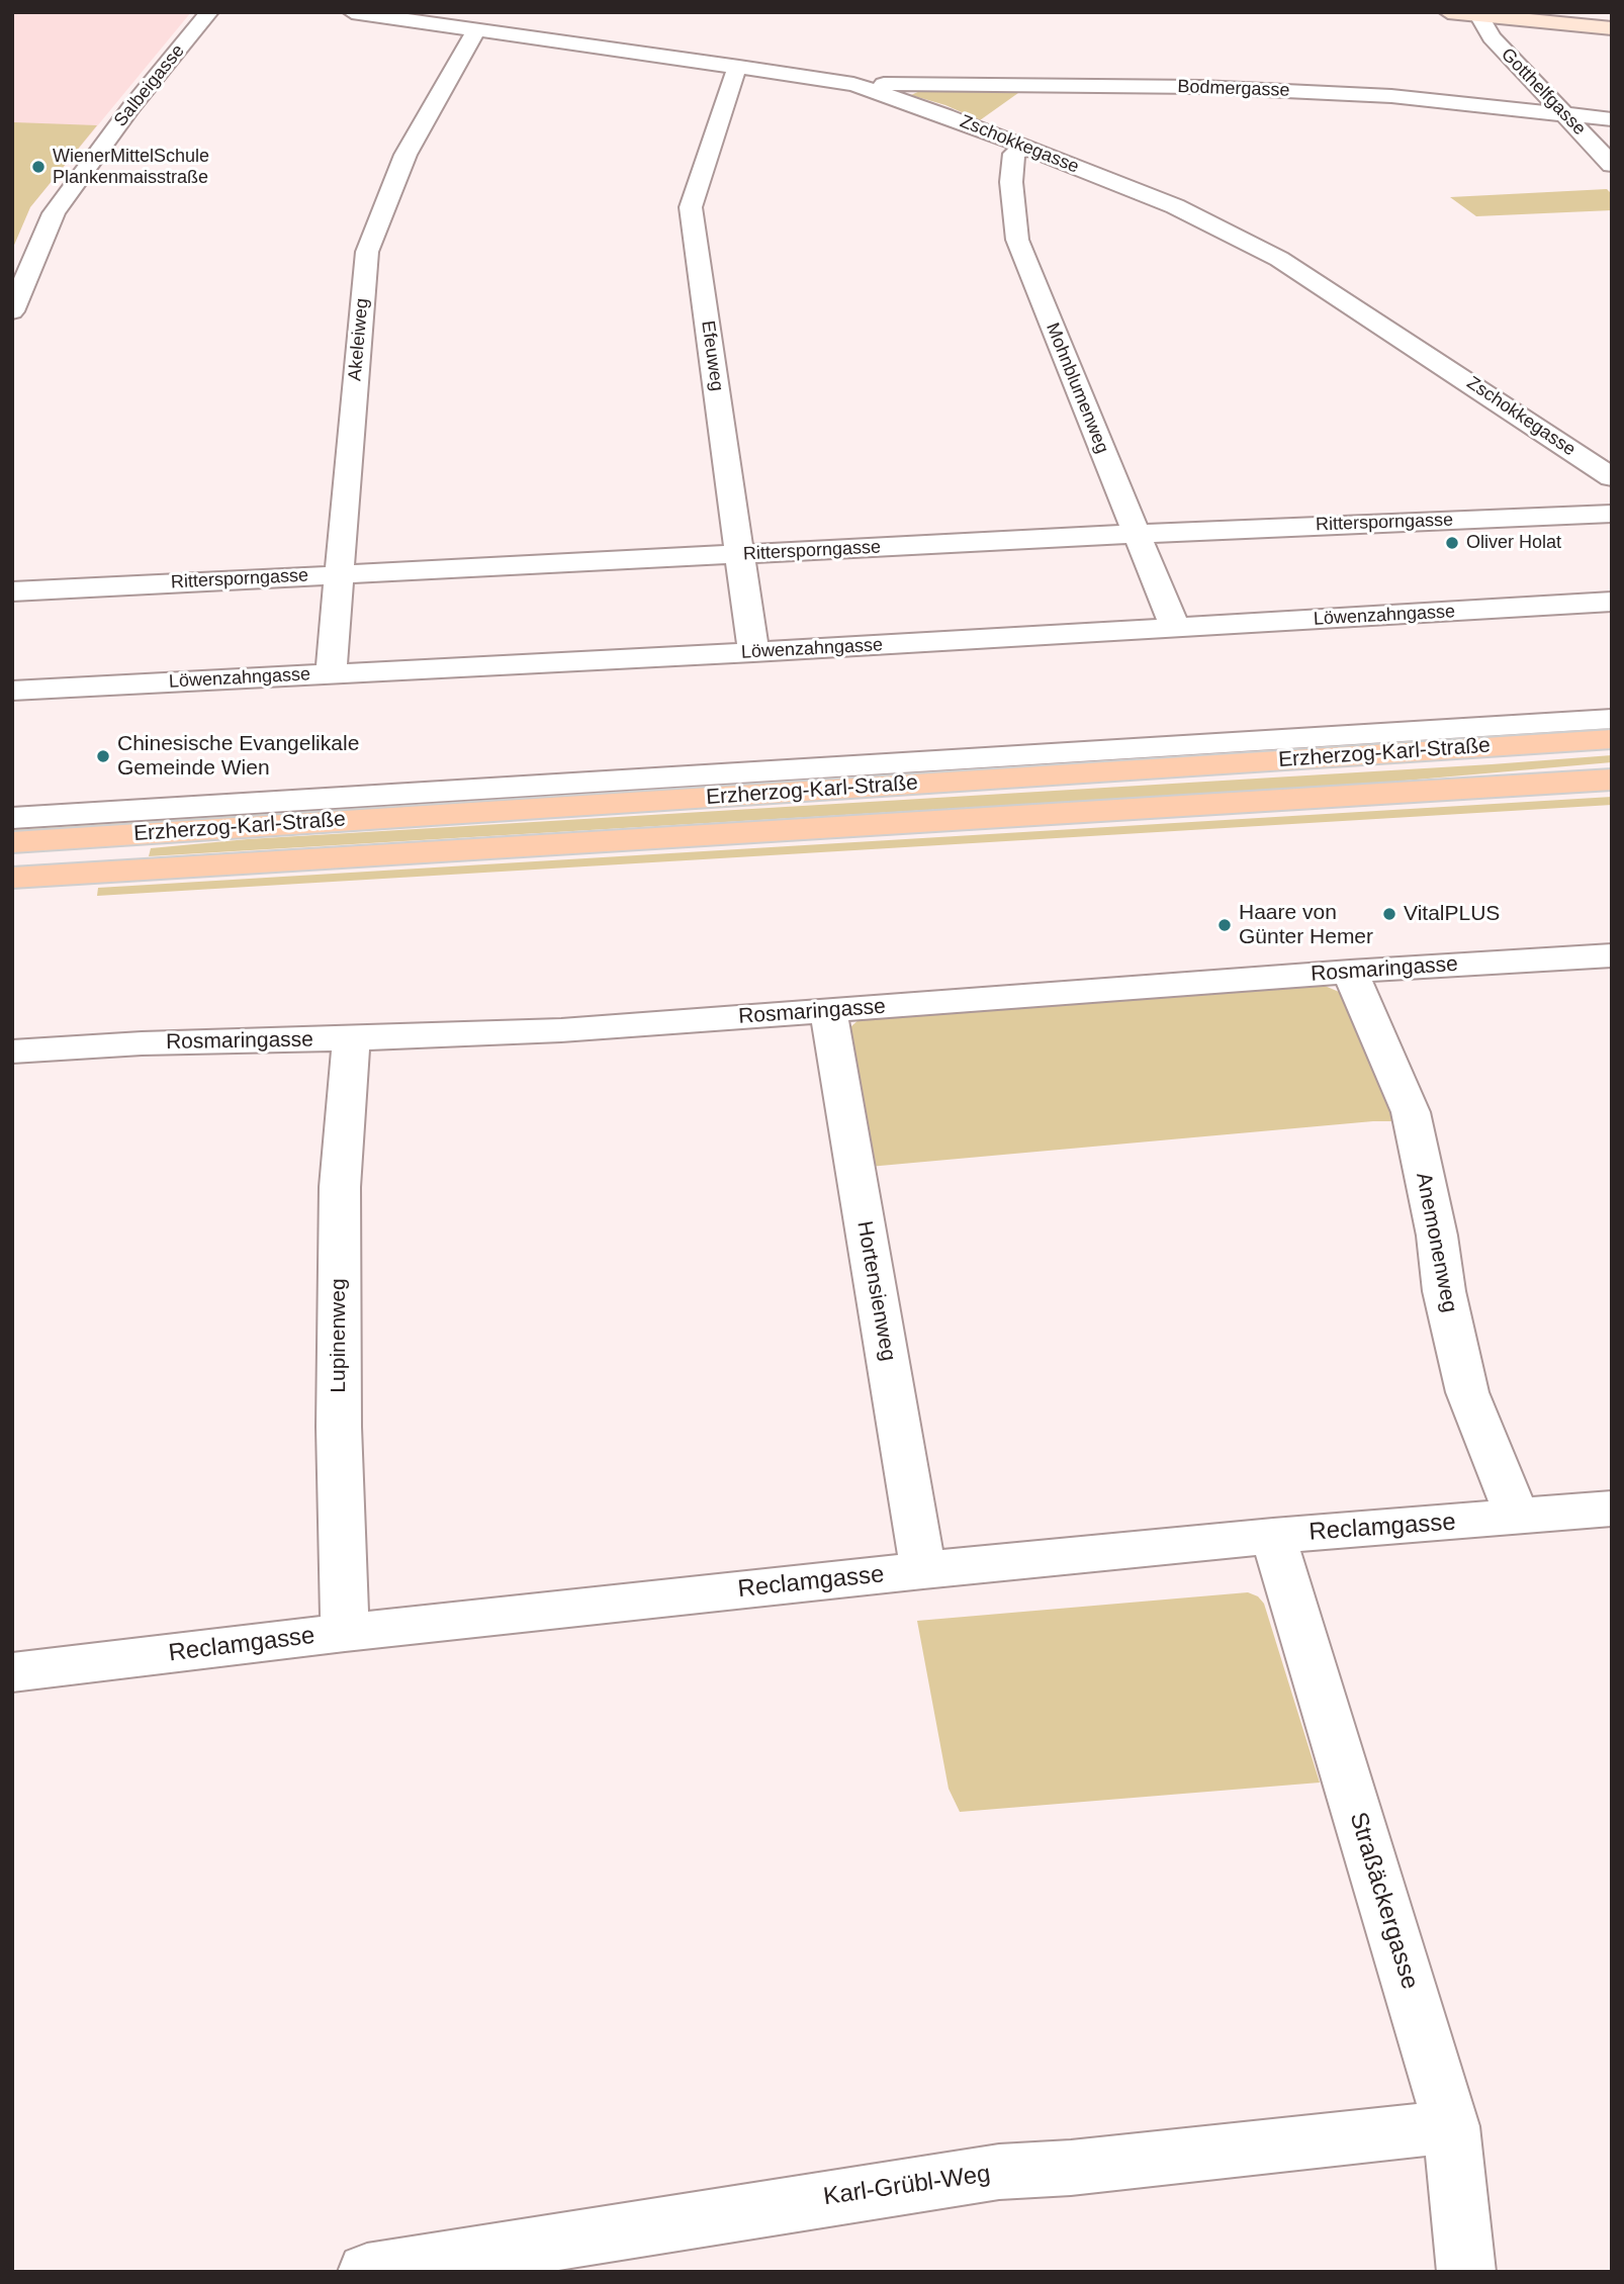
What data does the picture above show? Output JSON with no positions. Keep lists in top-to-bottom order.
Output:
{
  "streets": {
    "main road": ["Erzherzog-Karl-Straße"],
    "street": [
      "Salbeigasse",
      "Bodmergasse",
      "Gotthelfgasse",
      "Zschokkegasse",
      "Akeleiweg",
      "Efeuweg",
      "Mohnblumenweg",
      "Rittersporngasse",
      "Löwenzahngasse",
      "Rosmaringasse",
      "Anemonenweg",
      "Hortensienweg",
      "Lupinenweg",
      "Reclamgasse",
      "Straßäckergasse",
      "Karl-Grübl-Weg"
    ]
  },
  "crossings": [
    ["Bodmergasse", "Gotthelfgasse"],
    ["Bodmergasse", "Zschokkegasse"],
    ["Zschokkegasse", "Akeleiweg"],
    ["Zschokkegasse", "Efeuweg"],
    ["Zschokkegasse", "Mohnblumenweg"],
    ["Akeleiweg", "Rittersporngasse"],
    ["Akeleiweg", "Löwenzahngasse"],
    ["Efeuweg", "Rittersporngasse"],
    ["Efeuweg", "Löwenzahngasse"],
    ["Mohnblumenweg", "Rittersporngasse"],
    ["Mohnblumenweg", "Löwenzahngasse"],
    ["Rosmaringasse", "Anemonenweg"],
    ["Rosmaringasse", "Hortensienweg"],
    ["Rosmaringasse", "Lupinenweg"],
    ["Anemonenweg", "Reclamgasse"],
    ["Hortensienweg", "Reclamgasse"],
    ["Lupinenweg", "Reclamgasse"],
    ["Reclamgasse", "Straßäckergasse"],
    ["Straßäckergasse", "Karl-Grübl-Weg"]
  ],
  "places": [
    "WienerMittelSchule Plankenmaisstraße",
    "Oliver Holat",
    "Chinesische Evangelikale Gemeinde Wien",
    "VitalPLUS",
    "Haare von Günter Hemer"
  ]
}
